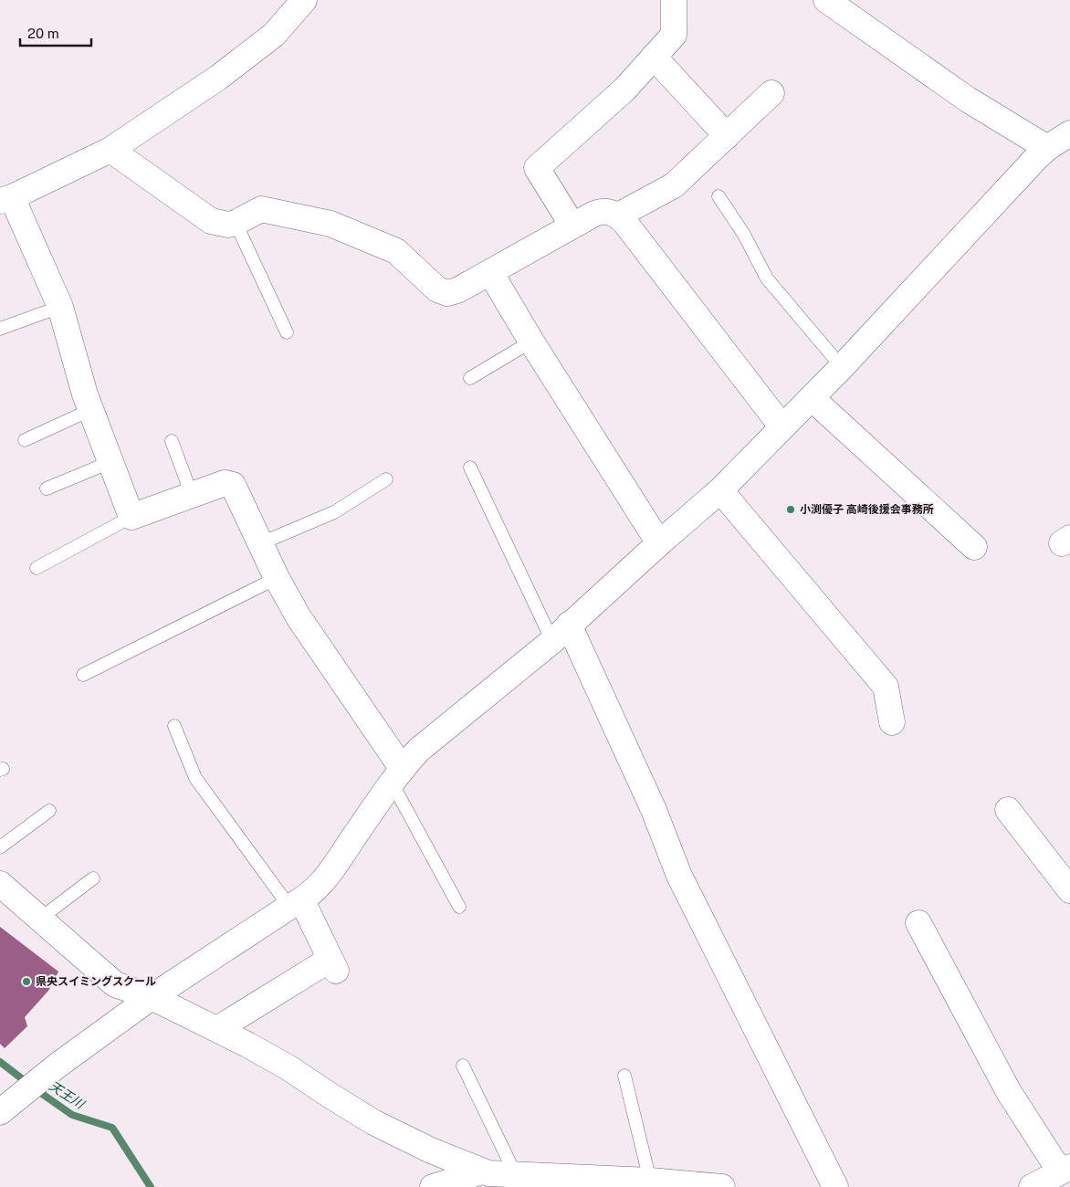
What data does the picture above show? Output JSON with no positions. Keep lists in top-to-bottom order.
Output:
{
  "water": ["天王川"],
  "places": ["小渕優子 高崎後援会事務所", "県央スイミングスクール"],
  "scale_bar": "20 m"
}
